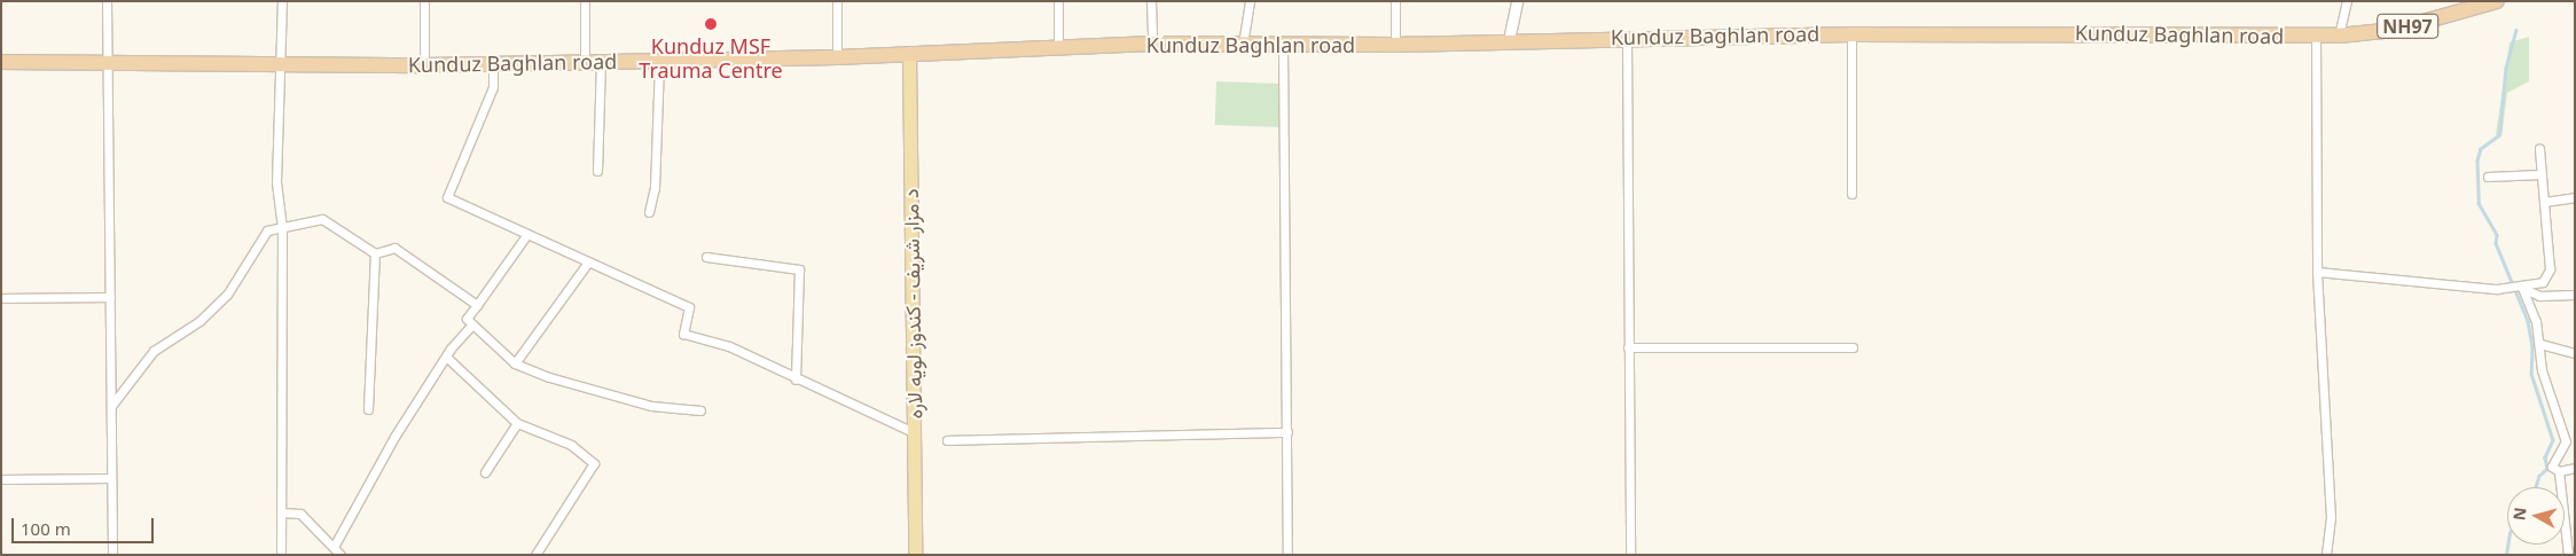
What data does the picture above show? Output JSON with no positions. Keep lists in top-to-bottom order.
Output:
{
  "streets": {
    "highway": ["NH97", "Kunduz Baghlan road"],
    "main road": ["د مزار شریف - کندوز لویه لاره"]
  },
  "crossings": [
    ["Kunduz Baghlan road", "د مزار شریف - کندوز لویه لاره"]
  ],
  "places": ["Kunduz MSF Trauma Centre"],
  "scale_bar": "100 m",
  "north": "left"
}
